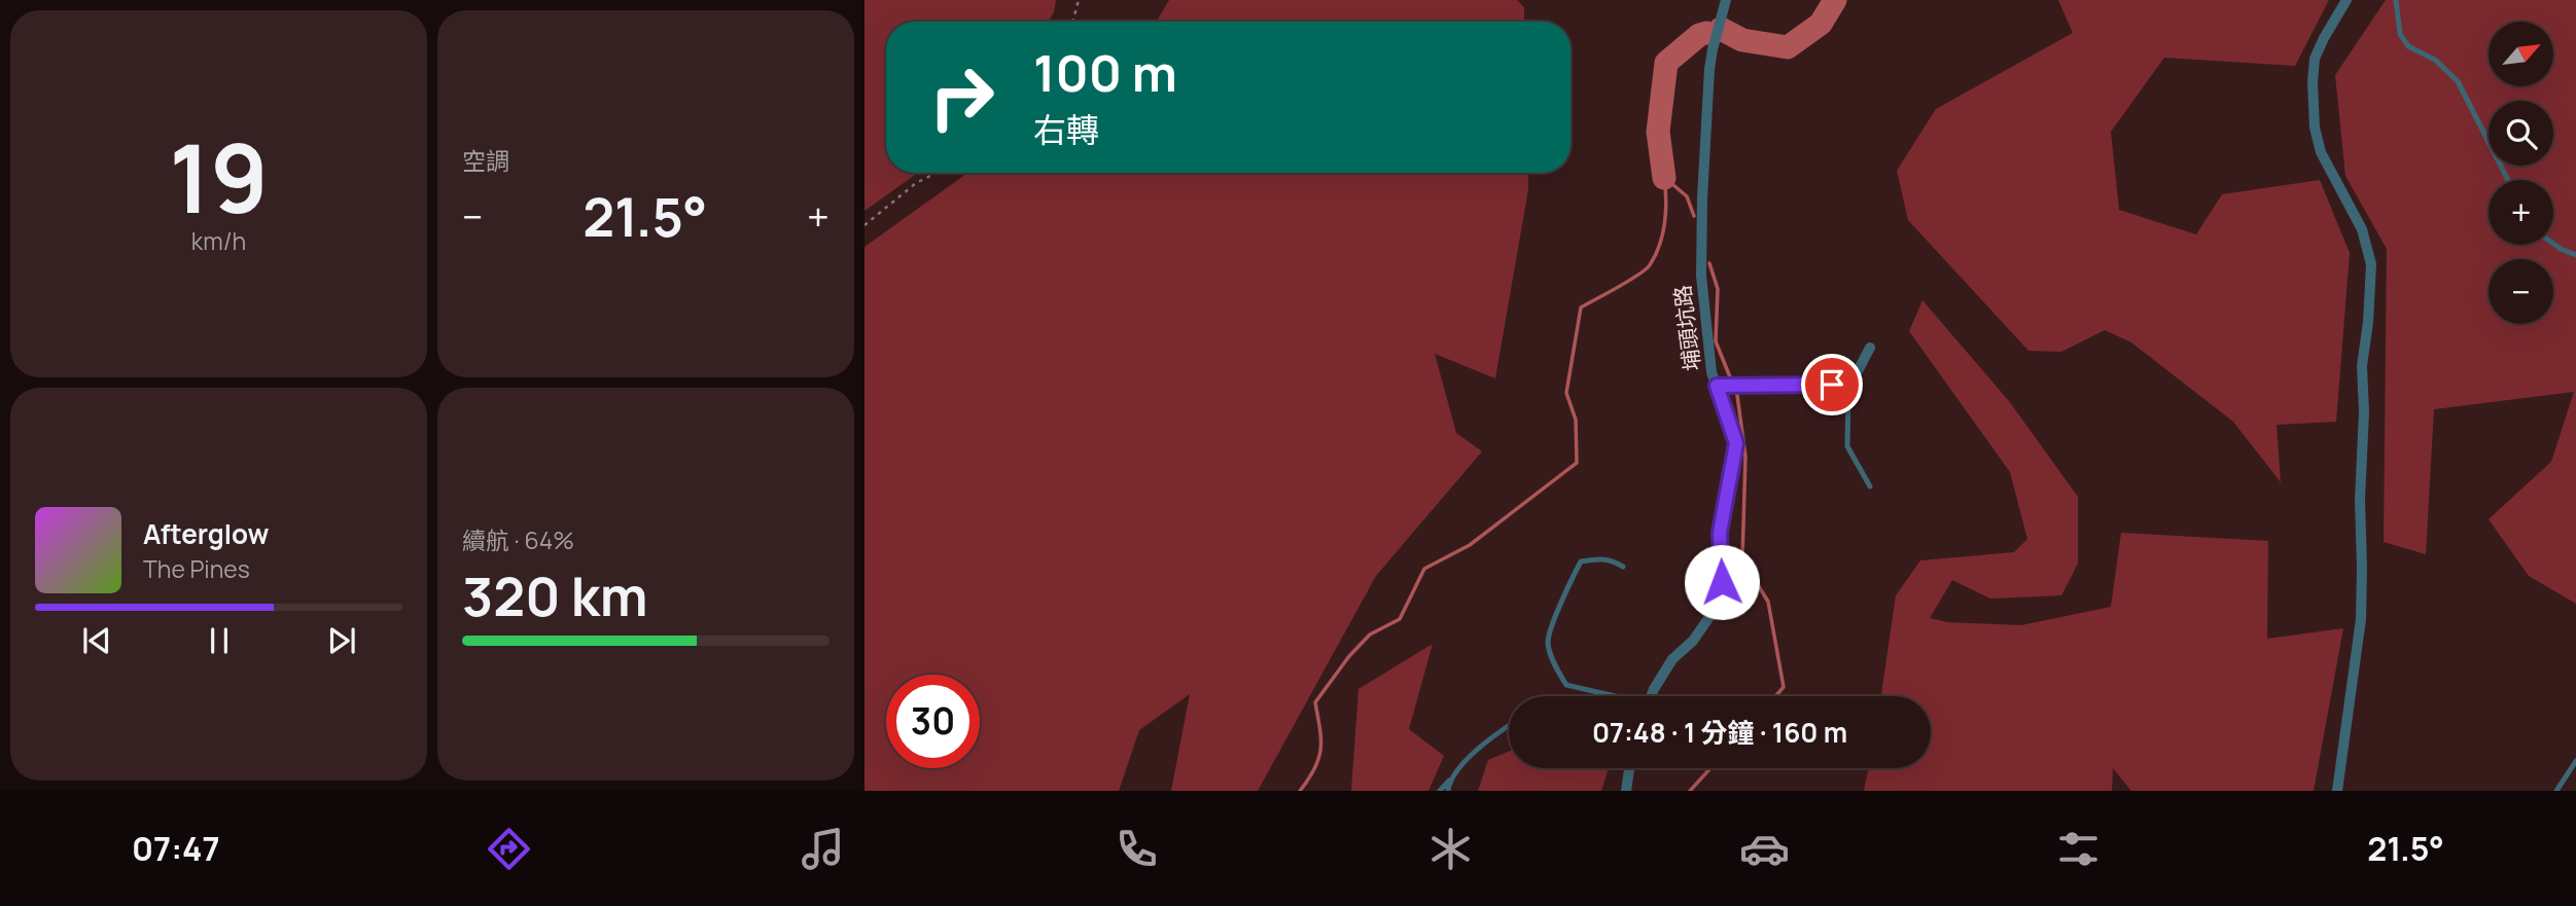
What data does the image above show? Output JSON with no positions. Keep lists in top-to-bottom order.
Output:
{
  "streets": {
    "street": ["埔頭坑路"]
  },
  "north": "top right",
  "page": {
    "tile": [
      ["19", "km/h"],
      "空調",
      ["續航 · 64%", "320 km"]
    ],
    "map_buttons": ["+", "−"],
    "turn": ["100 m", "右轉"],
    "heat": ["−", "21.5°", "+"],
    "song": ["Afterglow", "The Pines"],
    "limit": "30",
    "trip": "07:48 · 1 分鐘 · 160 m",
    "tabs": ["07:47", "21.5°"]
  }
}
